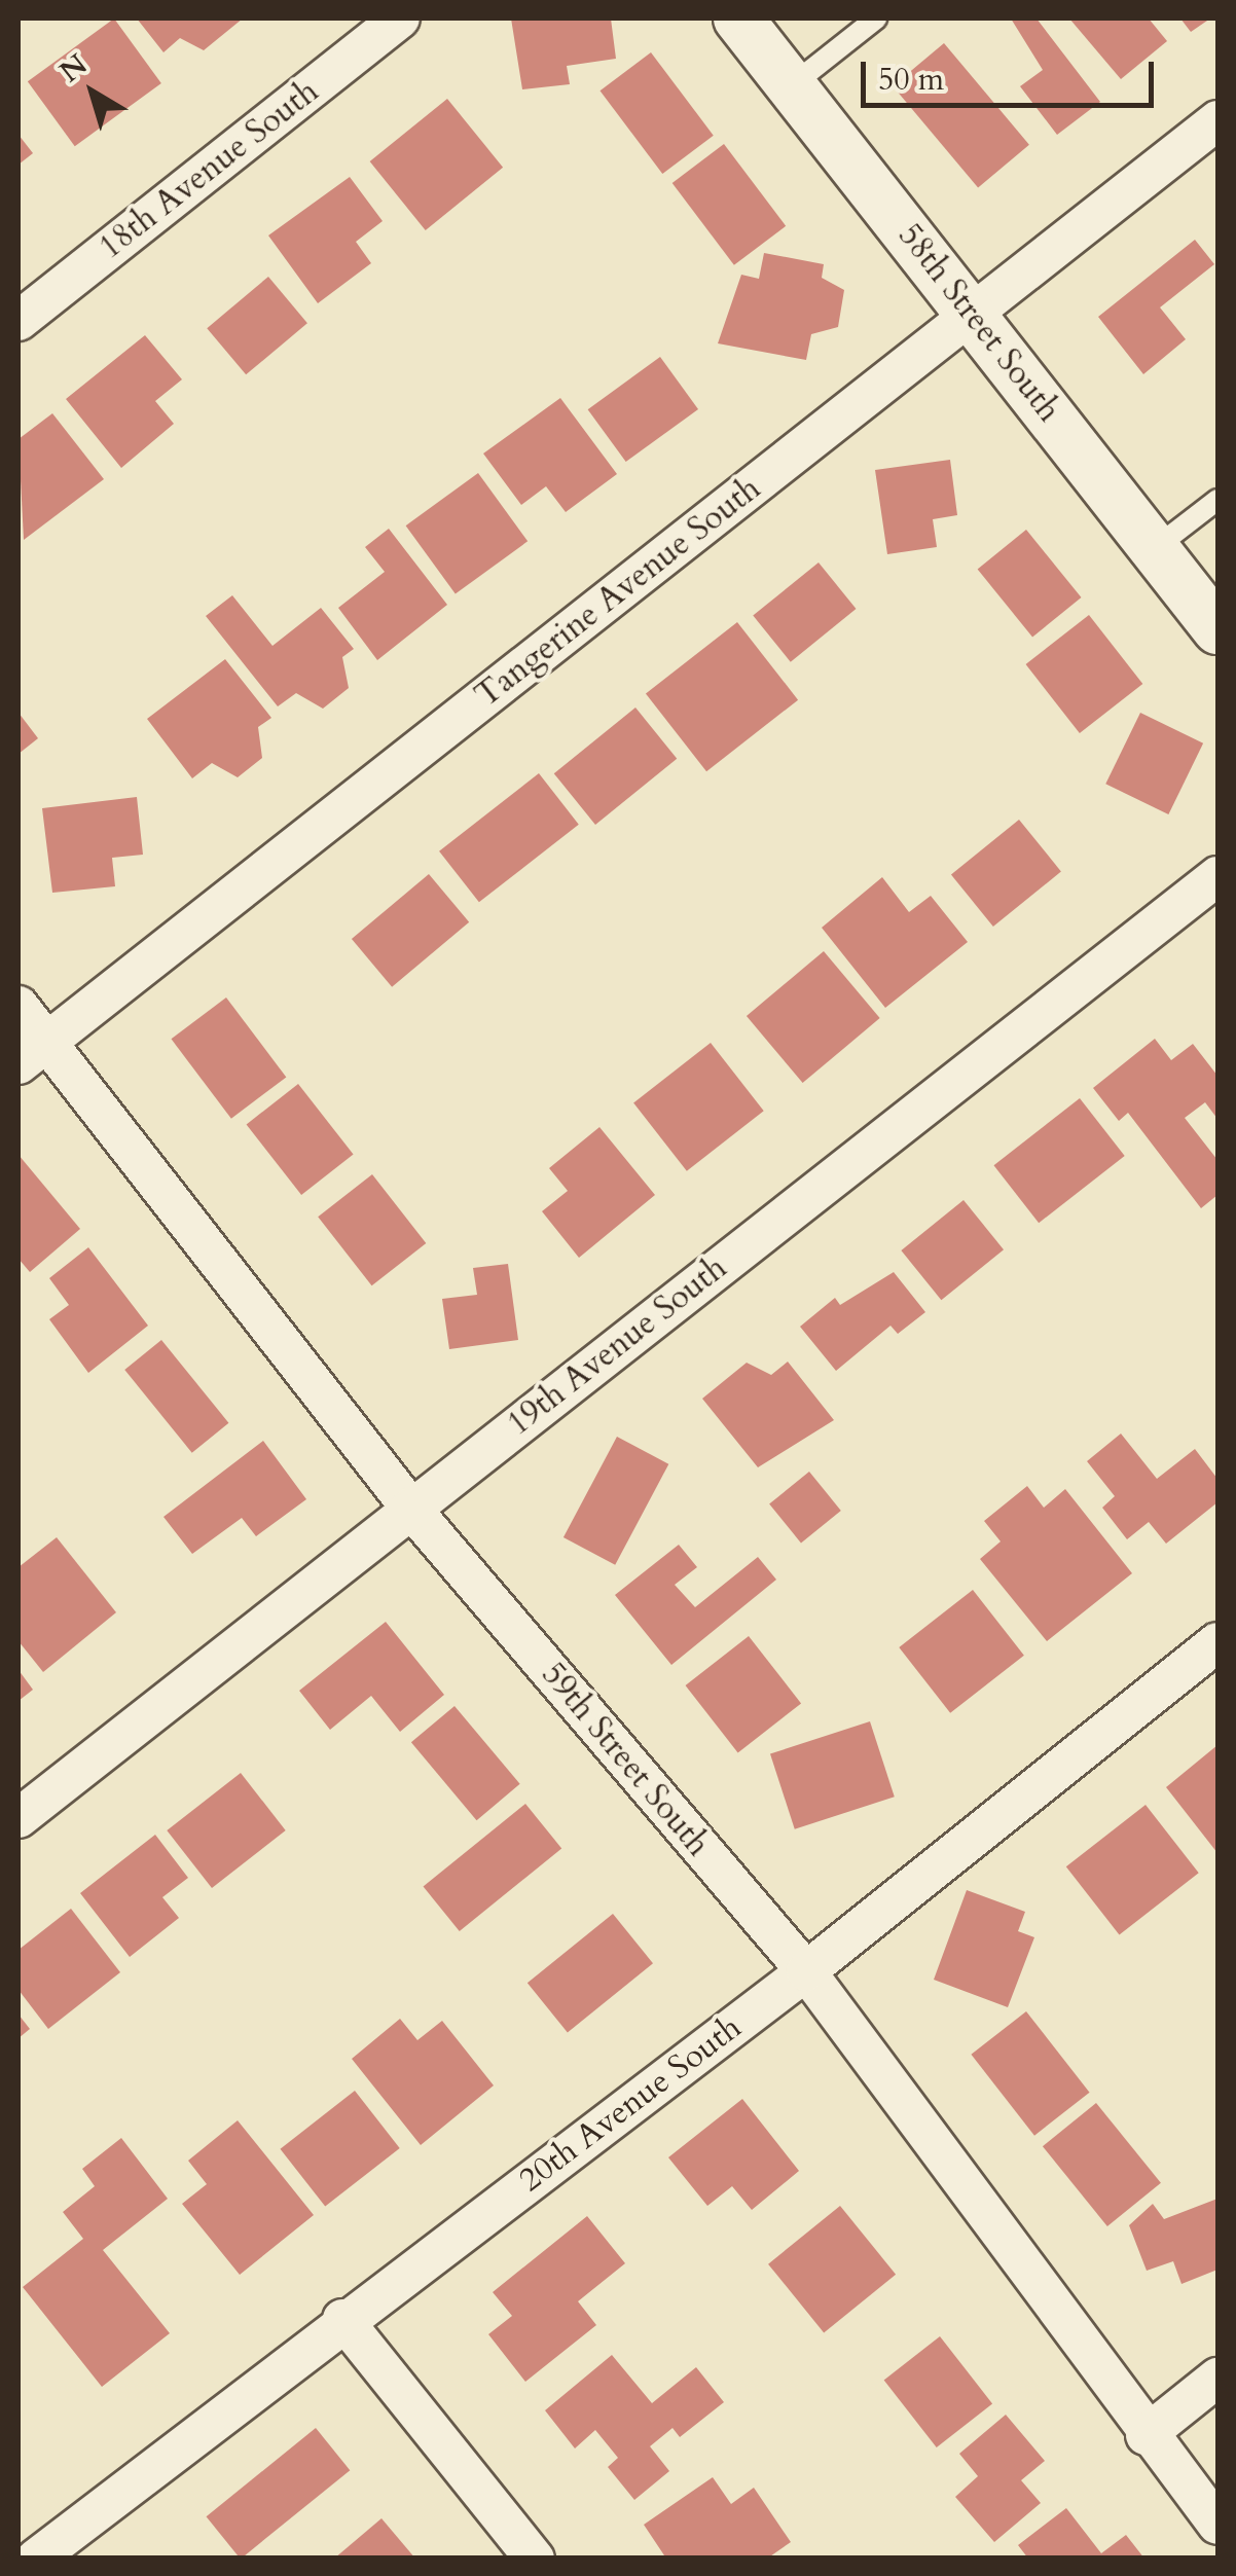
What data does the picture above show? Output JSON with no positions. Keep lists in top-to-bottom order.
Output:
{
  "streets": {
    "street": [
      "18th Avenue South",
      "58th Street South",
      "Tangerine Avenue South",
      "19th Avenue South",
      "59th Street South",
      "20th Avenue South"
    ]
  },
  "crossings": [
    ["58th Street South", "Tangerine Avenue South"],
    ["Tangerine Avenue South", "59th Street South"],
    ["19th Avenue South", "59th Street South"],
    ["59th Street South", "20th Avenue South"]
  ],
  "scale_bar": "50 m",
  "north": "top left"
}
